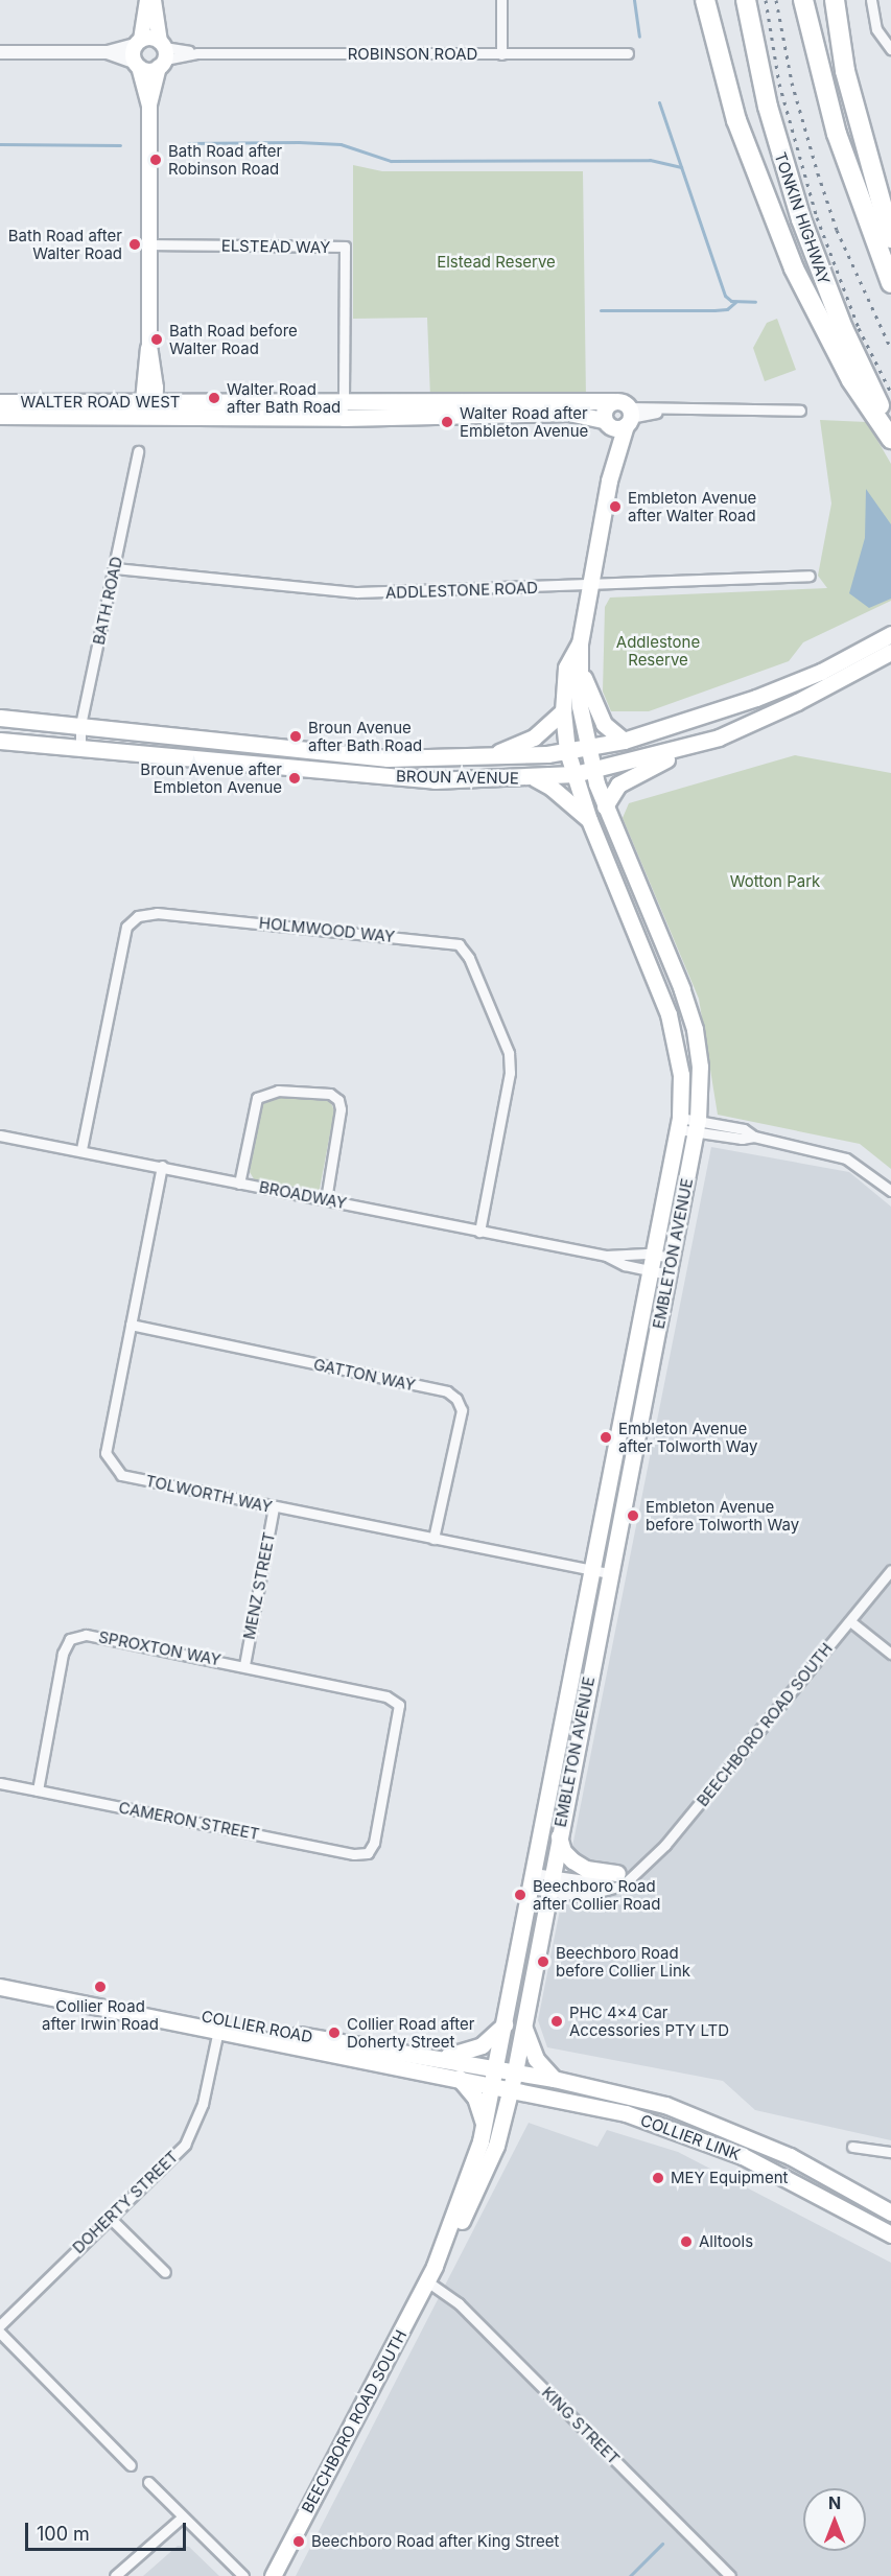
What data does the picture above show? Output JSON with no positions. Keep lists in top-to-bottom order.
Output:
{
  "streets": {
    "highway": ["TONKIN HIGHWAY"],
    "main road": [
      "ROBINSON ROAD",
      "WALTER ROAD WEST",
      "BROUN AVENUE",
      "EMBLETON AVENUE",
      "BEECHBORO ROAD SOUTH",
      "COLLIER ROAD",
      "COLLIER LINK"
    ],
    "street": [
      "ELSTEAD WAY",
      "ADDLESTONE ROAD",
      "BATH ROAD",
      "HOLMWOOD WAY",
      "BROADWAY",
      "GATTON WAY",
      "TOLWORTH WAY",
      "MENZ STREET",
      "SPROXTON WAY",
      "CAMERON STREET",
      "DOHERTY STREET",
      "KING STREET"
    ]
  },
  "crossings": [
    ["ELSTEAD WAY", "WALTER ROAD WEST"],
    ["WALTER ROAD WEST", "EMBLETON AVENUE"],
    ["ADDLESTONE ROAD", "BATH ROAD"],
    ["ADDLESTONE ROAD", "EMBLETON AVENUE"],
    ["BATH ROAD", "BROUN AVENUE"],
    ["BROUN AVENUE", "EMBLETON AVENUE"],
    ["HOLMWOOD WAY", "BROADWAY"],
    ["BROADWAY", "EMBLETON AVENUE"],
    ["BROADWAY", "TOLWORTH WAY"],
    ["EMBLETON AVENUE", "TOLWORTH WAY"],
    ["EMBLETON AVENUE", "BEECHBORO ROAD SOUTH"],
    ["GATTON WAY", "TOLWORTH WAY"],
    ["TOLWORTH WAY", "MENZ STREET"],
    ["MENZ STREET", "SPROXTON WAY"],
    ["SPROXTON WAY", "CAMERON STREET"],
    ["BEECHBORO ROAD SOUTH", "COLLIER ROAD"],
    ["BEECHBORO ROAD SOUTH", "COLLIER LINK"],
    ["BEECHBORO ROAD SOUTH", "KING STREET"],
    ["COLLIER ROAD", "COLLIER LINK"],
    ["COLLIER ROAD", "DOHERTY STREET"]
  ],
  "parks": ["Elstead Reserve", "Addlestone Reserve", "Wotton Park"],
  "places": [
    "Bath Road after Robinson Road",
    "Bath Road after Walter Road",
    "Bath Road before Walter Road",
    "Walter Road after Bath Road",
    "Walter Road after Embleton Avenue",
    "Embleton Avenue after Walter Road",
    "Broun Avenue after Bath Road",
    "Broun Avenue after Embleton Avenue",
    "Embleton Avenue after Tolworth Way",
    "Embleton Avenue before Tolworth Way",
    "Beechboro Road after Collier Road",
    "Beechboro Road before Collier Link",
    "Collier Road after Irwin Road",
    "PHC 4x4 Car Accessories PTY LTD",
    "Collier Road after Doherty Street",
    "MEY Equipment",
    "Alltools",
    "Beechboro Road after King Street"
  ],
  "scale_bar": "100 m",
  "north": "top"
}
